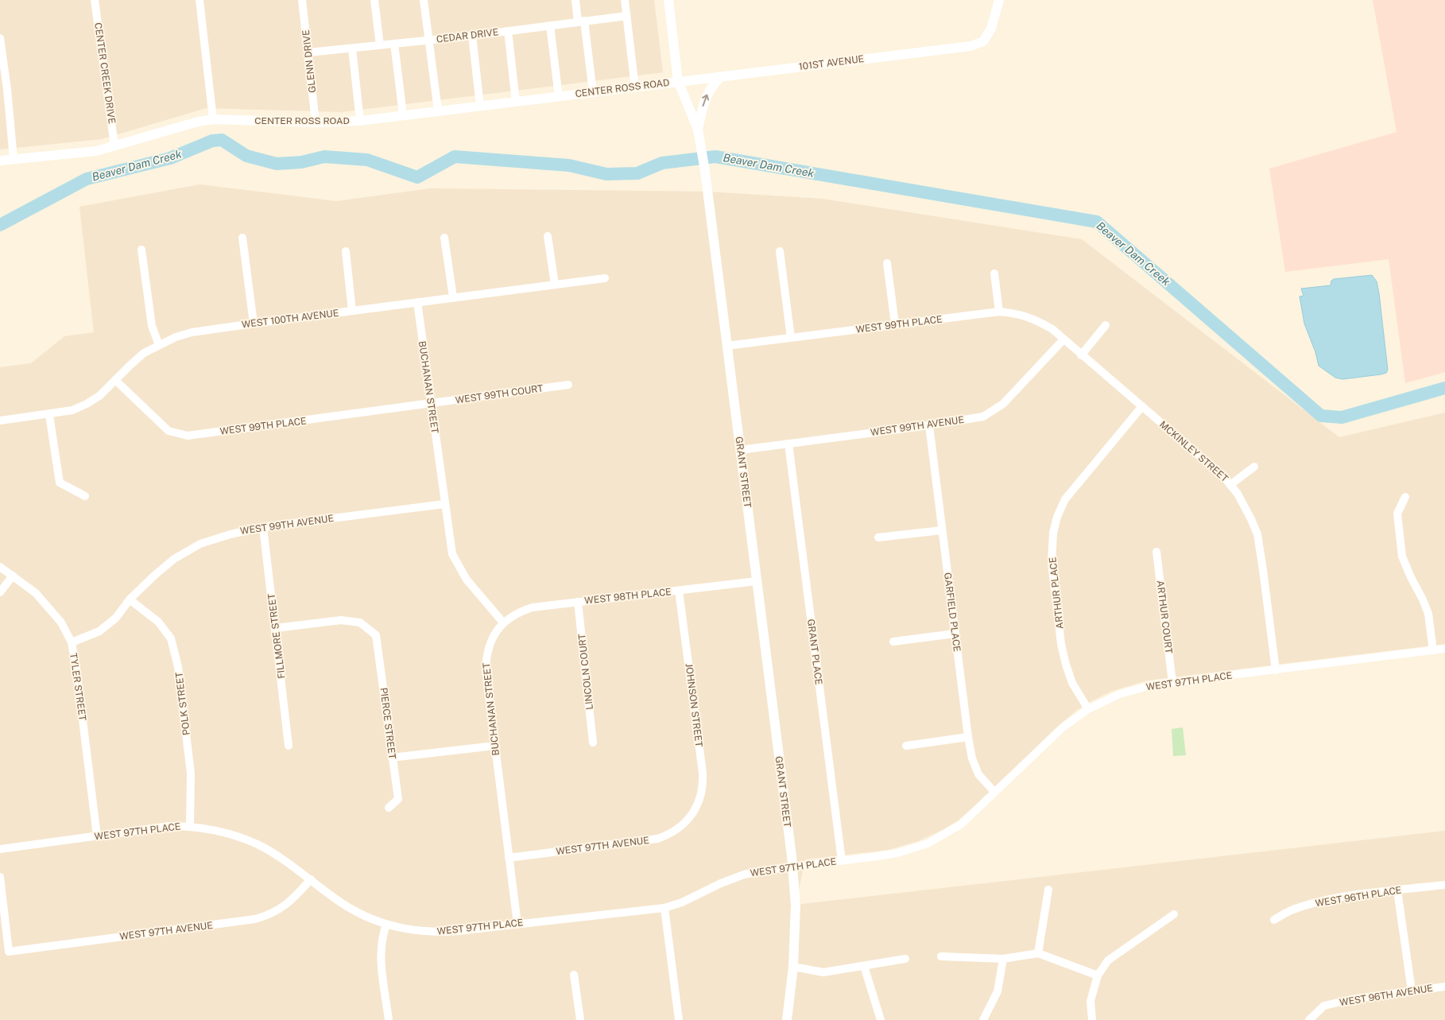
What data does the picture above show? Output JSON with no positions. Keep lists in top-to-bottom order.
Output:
{
  "streets": {
    "street": [
      "CEDAR DRIVE",
      "GLENN DRIVE",
      "101ST AVENUE",
      "CENTER CREEK DRIVE",
      "CENTER ROSS ROAD",
      "WEST 100TH AVENUE",
      "WEST 99TH PLACE",
      "BUCHANAN STREET",
      "WEST 99TH COURT",
      "WEST 99TH AVENUE",
      "MCKINLEY STREET",
      "GRANT STREET",
      "ARTHUR PLACE",
      "WEST 98TH PLACE",
      "GARFIELD PLACE",
      "ARTHUR COURT",
      "FILLMORE STREET",
      "GRANT PLACE",
      "LINCOLN COURT",
      "WEST 97TH PLACE",
      "TYLER STREET",
      "POLK STREET",
      "JOHNSON STREET",
      "PIERCE STREET",
      "WEST 97TH AVENUE",
      "WEST 96TH PLACE",
      "WEST 96TH AVENUE"
    ]
  },
  "crossings": [
    ["CEDAR DRIVE", "GLENN DRIVE"],
    ["GLENN DRIVE", "CENTER ROSS ROAD"],
    ["101ST AVENUE", "CENTER ROSS ROAD"],
    ["101ST AVENUE", "GRANT STREET"],
    ["CENTER CREEK DRIVE", "CENTER ROSS ROAD"],
    ["CENTER ROSS ROAD", "GRANT STREET"],
    ["WEST 100TH AVENUE", "WEST 99TH PLACE"],
    ["WEST 100TH AVENUE", "BUCHANAN STREET"],
    ["WEST 99TH PLACE", "BUCHANAN STREET"],
    ["WEST 99TH PLACE", "WEST 99TH COURT"],
    ["WEST 99TH PLACE", "WEST 99TH AVENUE"],
    ["WEST 99TH PLACE", "MCKINLEY STREET"],
    ["WEST 99TH PLACE", "GRANT STREET"],
    ["BUCHANAN STREET", "WEST 99TH COURT"],
    ["BUCHANAN STREET", "WEST 99TH AVENUE"],
    ["BUCHANAN STREET", "WEST 98TH PLACE"],
    ["BUCHANAN STREET", "WEST 97TH PLACE"],
    ["BUCHANAN STREET", "WEST 97TH AVENUE"],
    ["WEST 99TH AVENUE", "MCKINLEY STREET"],
    ["WEST 99TH AVENUE", "GRANT STREET"],
    ["WEST 99TH AVENUE", "GARFIELD PLACE"],
    ["WEST 99TH AVENUE", "FILLMORE STREET"],
    ["WEST 99TH AVENUE", "GRANT PLACE"],
    ["WEST 99TH AVENUE", "TYLER STREET"],
    ["WEST 99TH AVENUE", "POLK STREET"],
    ["MCKINLEY STREET", "ARTHUR PLACE"],
    ["MCKINLEY STREET", "WEST 97TH PLACE"],
    ["GRANT STREET", "WEST 98TH PLACE"],
    ["GRANT STREET", "WEST 97TH PLACE"],
    ["ARTHUR PLACE", "WEST 97TH PLACE"],
    ["WEST 98TH PLACE", "LINCOLN COURT"],
    ["WEST 98TH PLACE", "JOHNSON STREET"],
    ["GARFIELD PLACE", "WEST 97TH PLACE"],
    ["ARTHUR COURT", "WEST 97TH PLACE"],
    ["FILLMORE STREET", "PIERCE STREET"],
    ["GRANT PLACE", "WEST 97TH PLACE"],
    ["WEST 97TH PLACE", "TYLER STREET"],
    ["WEST 97TH PLACE", "POLK STREET"],
    ["WEST 97TH PLACE", "WEST 97TH AVENUE"],
    ["JOHNSON STREET", "WEST 97TH AVENUE"]
  ],
  "water": ["Beaver Dam Creek"]
}
